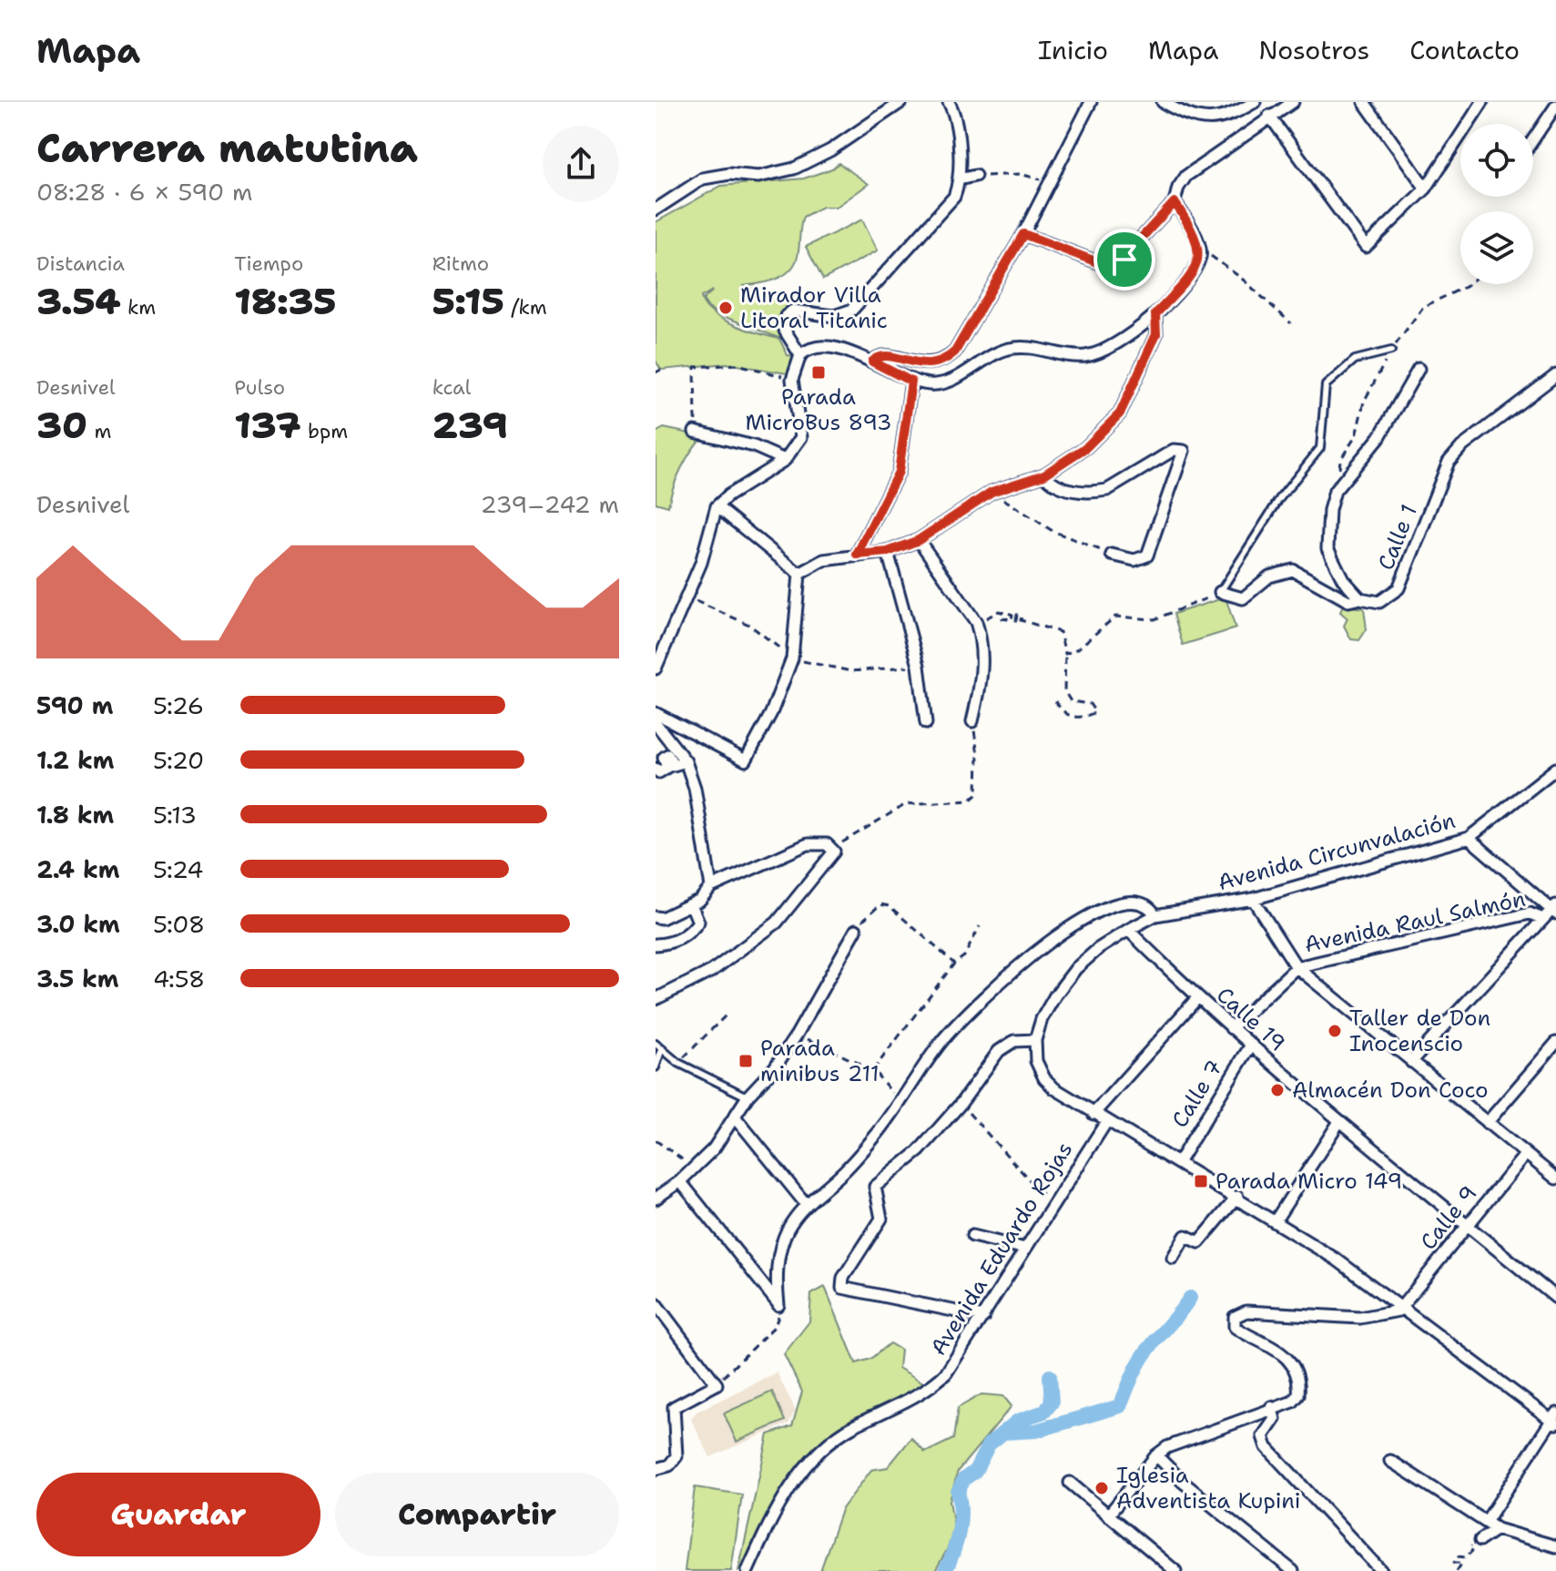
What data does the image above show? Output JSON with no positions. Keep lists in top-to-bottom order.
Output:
{
  "streets": {
    "street": [
      "Calle 1",
      "Avenida Circunvalación",
      "Avenida Raul Salmón",
      "Calle 19",
      "Calle 7",
      "Calle 9",
      "Avenida Eduardo Rojas"
    ]
  },
  "crossings": [
    ["Avenida Circunvalación", "Calle 19"],
    ["Avenida Raul Salmón", "Calle 19"],
    ["Calle 19", "Calle 7"],
    ["Calle 19", "Calle 9"]
  ],
  "places": {
    "other": [
      "Mirador Villa Litoral Titanic",
      "Taller de Don Inocenscio",
      "Almacén Don Coco",
      "Iglesia Adventista Kupini"
    ],
    "transit": ["Parada MicroBus 893", "Parada minibus 211", "Parada Micro 149"]
  },
  "page": {
    "header": "Mapa",
    "nav": [
      "Inicio",
      "Mapa",
      "Nosotros",
      "Contacto"
    ],
    "heading": ["Carrera matutina", "08:28 · 6 × 590 m"],
    "stats": [
      ["Distancia", "3.54 km"],
      ["Tiempo", "18:35"],
      ["Ritmo", "5:15 /km"],
      ["Desnivel", "30 m"],
      ["Pulso", "137 bpm"],
      ["kcal", "239"]
    ],
    "chart": ["Desnivel", "239–242 m"],
    "list": [
      {
        "name": "590 m",
        "note": "5:26"
      },
      {
        "name": "1.2 km",
        "note": "5:20"
      },
      {
        "name": "1.8 km",
        "note": "5:13"
      },
      {
        "name": "2.4 km",
        "note": "5:24"
      },
      {
        "name": "3.0 km",
        "note": "5:08"
      },
      {
        "name": "3.5 km",
        "note": "4:58"
      }
    ],
    "buttons": ["Guardar", "Compartir"]
  }
}
